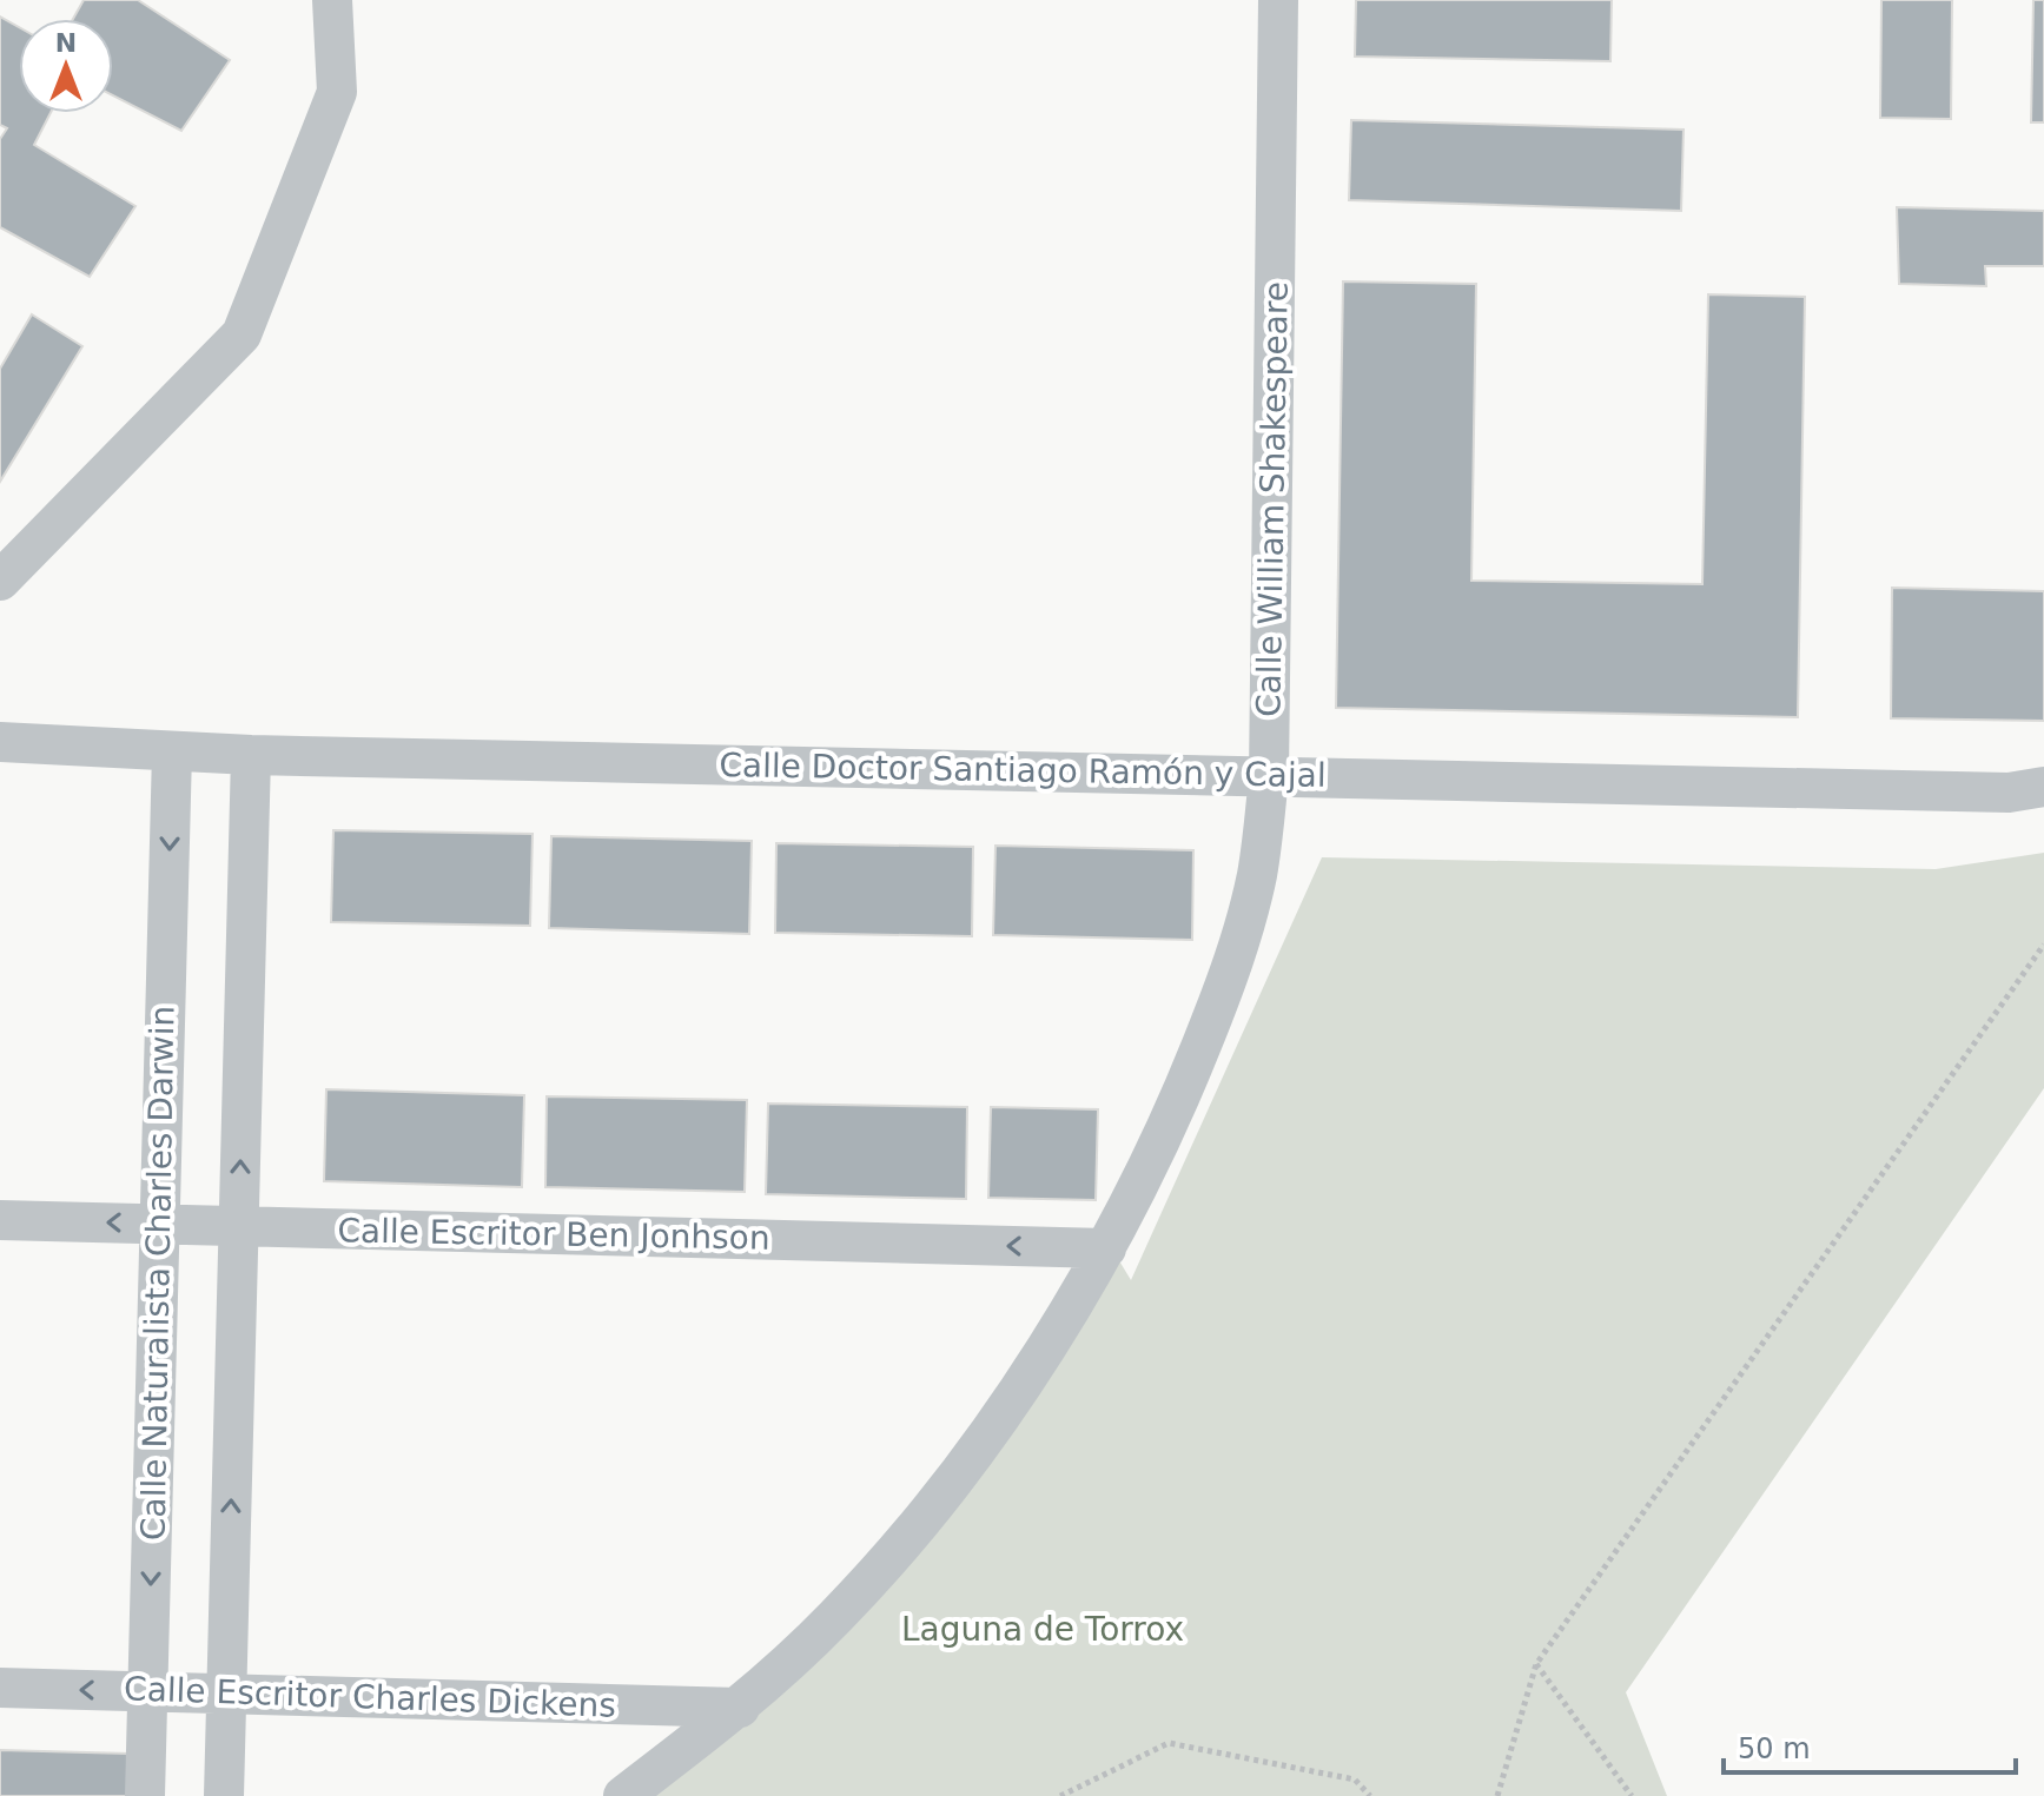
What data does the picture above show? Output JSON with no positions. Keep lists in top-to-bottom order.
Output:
{
  "streets": {
    "street": [
      "Calle William Shakespeare",
      "Calle Doctor Santiago Ramón y Cajal",
      "Calle Escritor Ben Jonhson",
      "Calle Naturalista Charles Darwin",
      "Calle Escritor Charles Dickens"
    ]
  },
  "crossings": [
    ["Calle William Shakespeare", "Calle Doctor Santiago Ramón y Cajal"],
    ["Calle William Shakespeare", "Calle Escritor Ben Jonhson"],
    ["Calle William Shakespeare", "Calle Escritor Charles Dickens"],
    ["Calle Doctor Santiago Ramón y Cajal", "Calle Naturalista Charles Darwin"],
    ["Calle Escritor Ben Jonhson", "Calle Naturalista Charles Darwin"],
    ["Calle Naturalista Charles Darwin", "Calle Escritor Charles Dickens"]
  ],
  "one_way": ["Calle Escritor Ben Jonhson"],
  "parks": ["Laguna de Torrox"],
  "scale_bar": "50 m",
  "north": "top"
}
